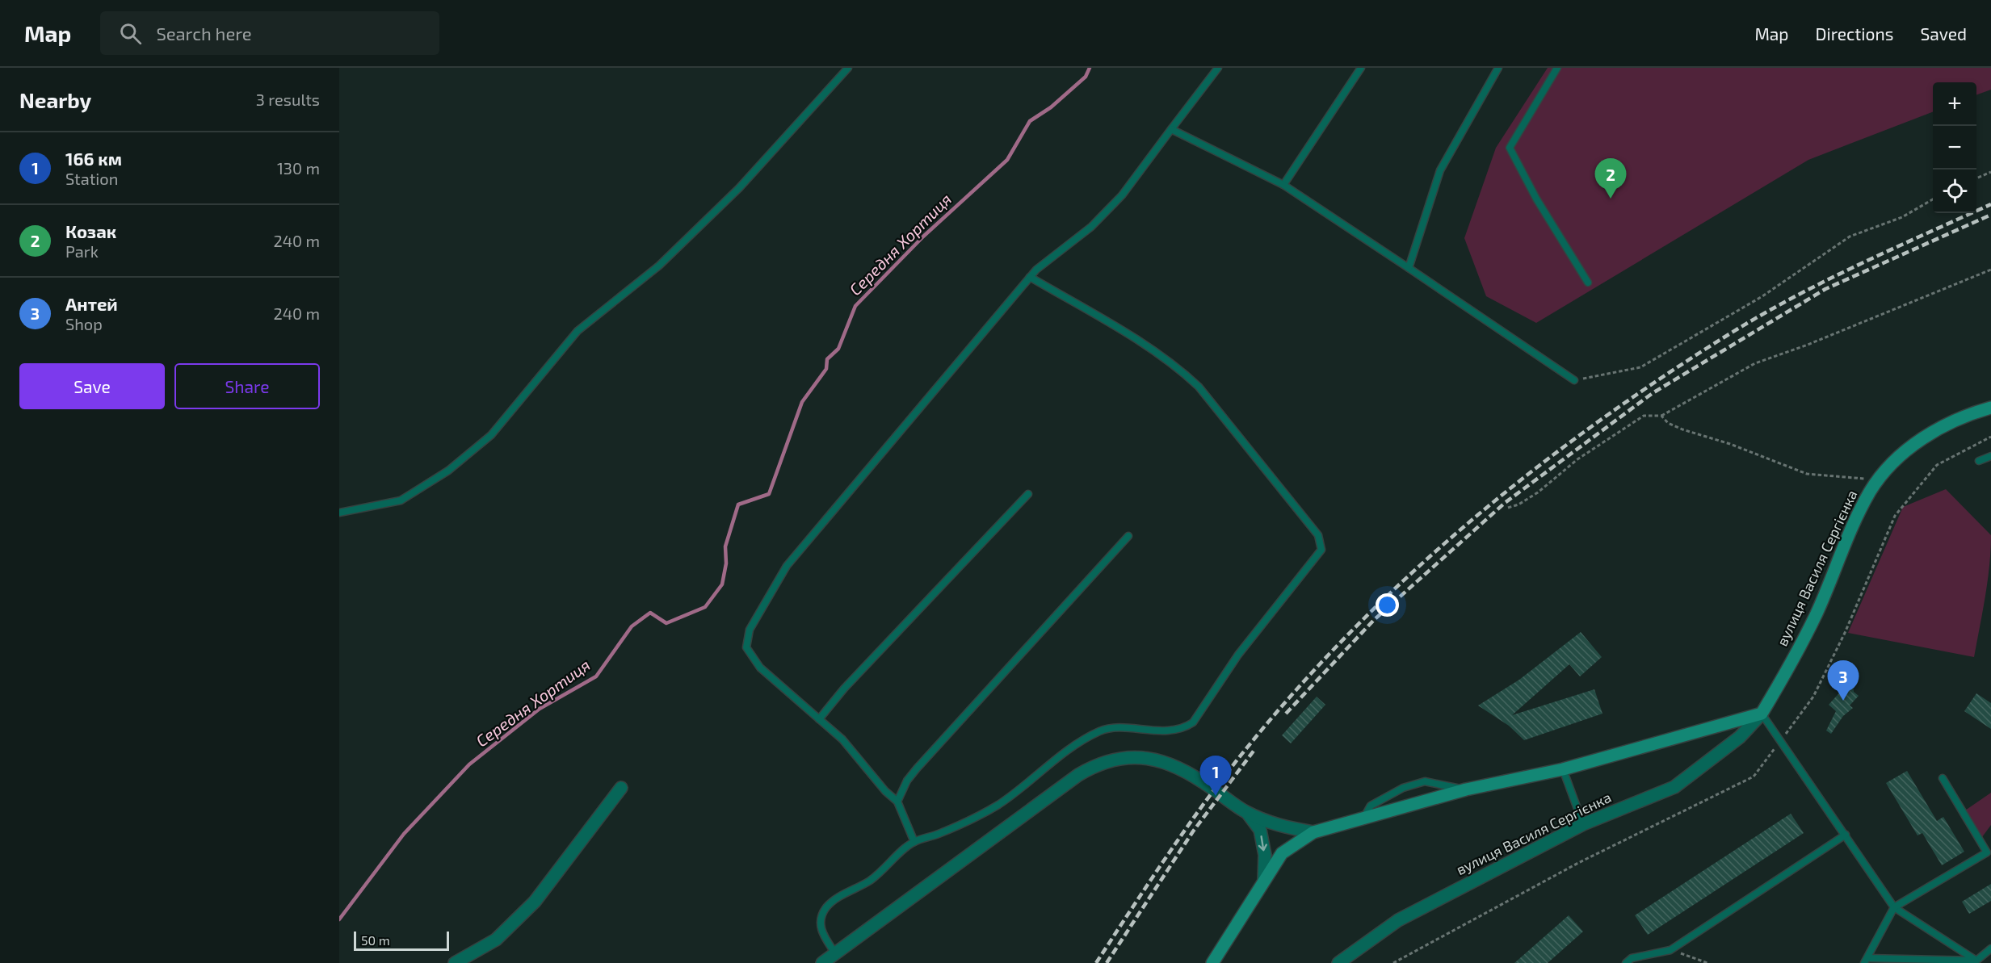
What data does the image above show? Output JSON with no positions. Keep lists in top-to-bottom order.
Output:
{
  "streets": {
    "main road": ["вулиця Василя Сергієнка"]
  },
  "water": ["Середня Хортиця"],
  "scale_bar": "50 m",
  "page": {
    "header": "Map",
    "search": "Search here",
    "nav": ["Map", "Directions", "Saved"],
    "heading": ["Nearby", "3 results"],
    "map_buttons": ["+", "−"],
    "list": [
      {
        "mark": "1",
        "name": "166 км",
        "note": "Station",
        "value": "130 m"
      },
      {
        "mark": "2",
        "name": "Козак",
        "note": "Park",
        "value": "240 m"
      },
      {
        "mark": "3",
        "name": "Антей",
        "note": "Shop",
        "value": "240 m"
      }
    ],
    "pins": ["2", "3", "1"],
    "buttons": ["Save", "Share"],
    "scale": "50 m"
  }
}
